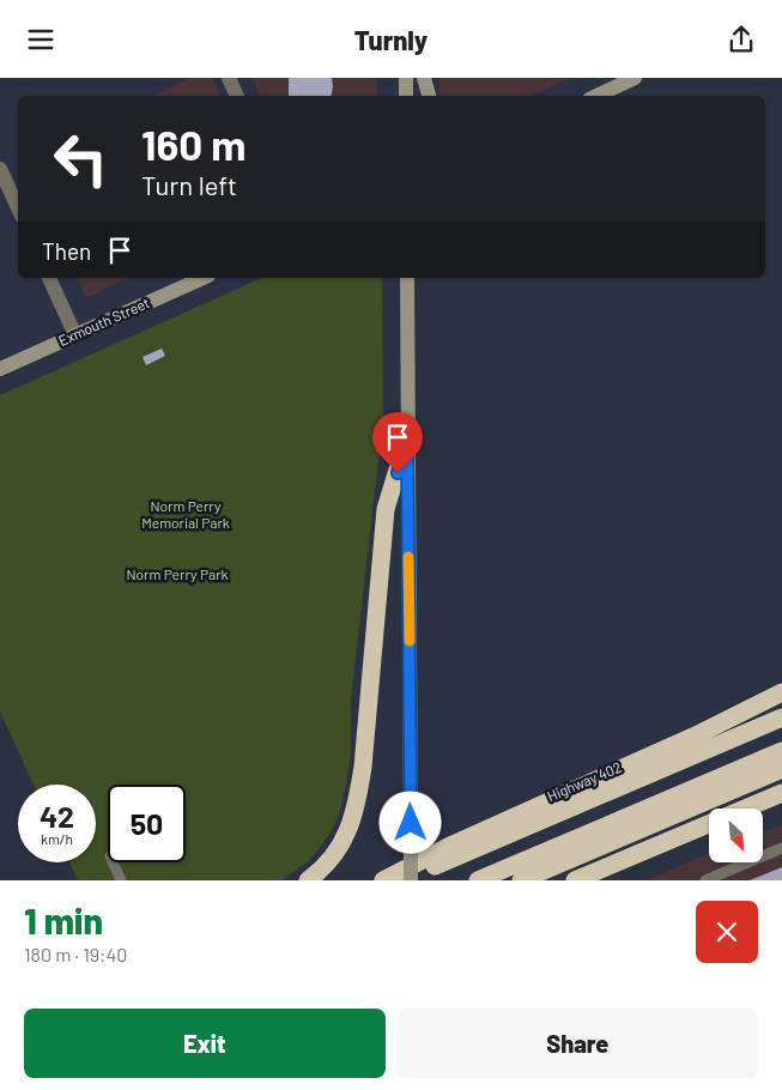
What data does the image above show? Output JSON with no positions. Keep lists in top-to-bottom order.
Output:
{
  "streets": {
    "highway": ["Highway 402"],
    "main road": ["Exmouth Street"]
  },
  "parks": ["Norm Perry Memorial Park", "Norm Perry Park"],
  "north": "bottom right",
  "page": {
    "header": "Turnly",
    "turn": ["160 m", "Turn left"],
    "then": "Then",
    "speed": "42 km/h",
    "limit": "50",
    "heading": ["1 min", "180 m · 19:40"],
    "buttons": ["Exit", "Share"]
  }
}
